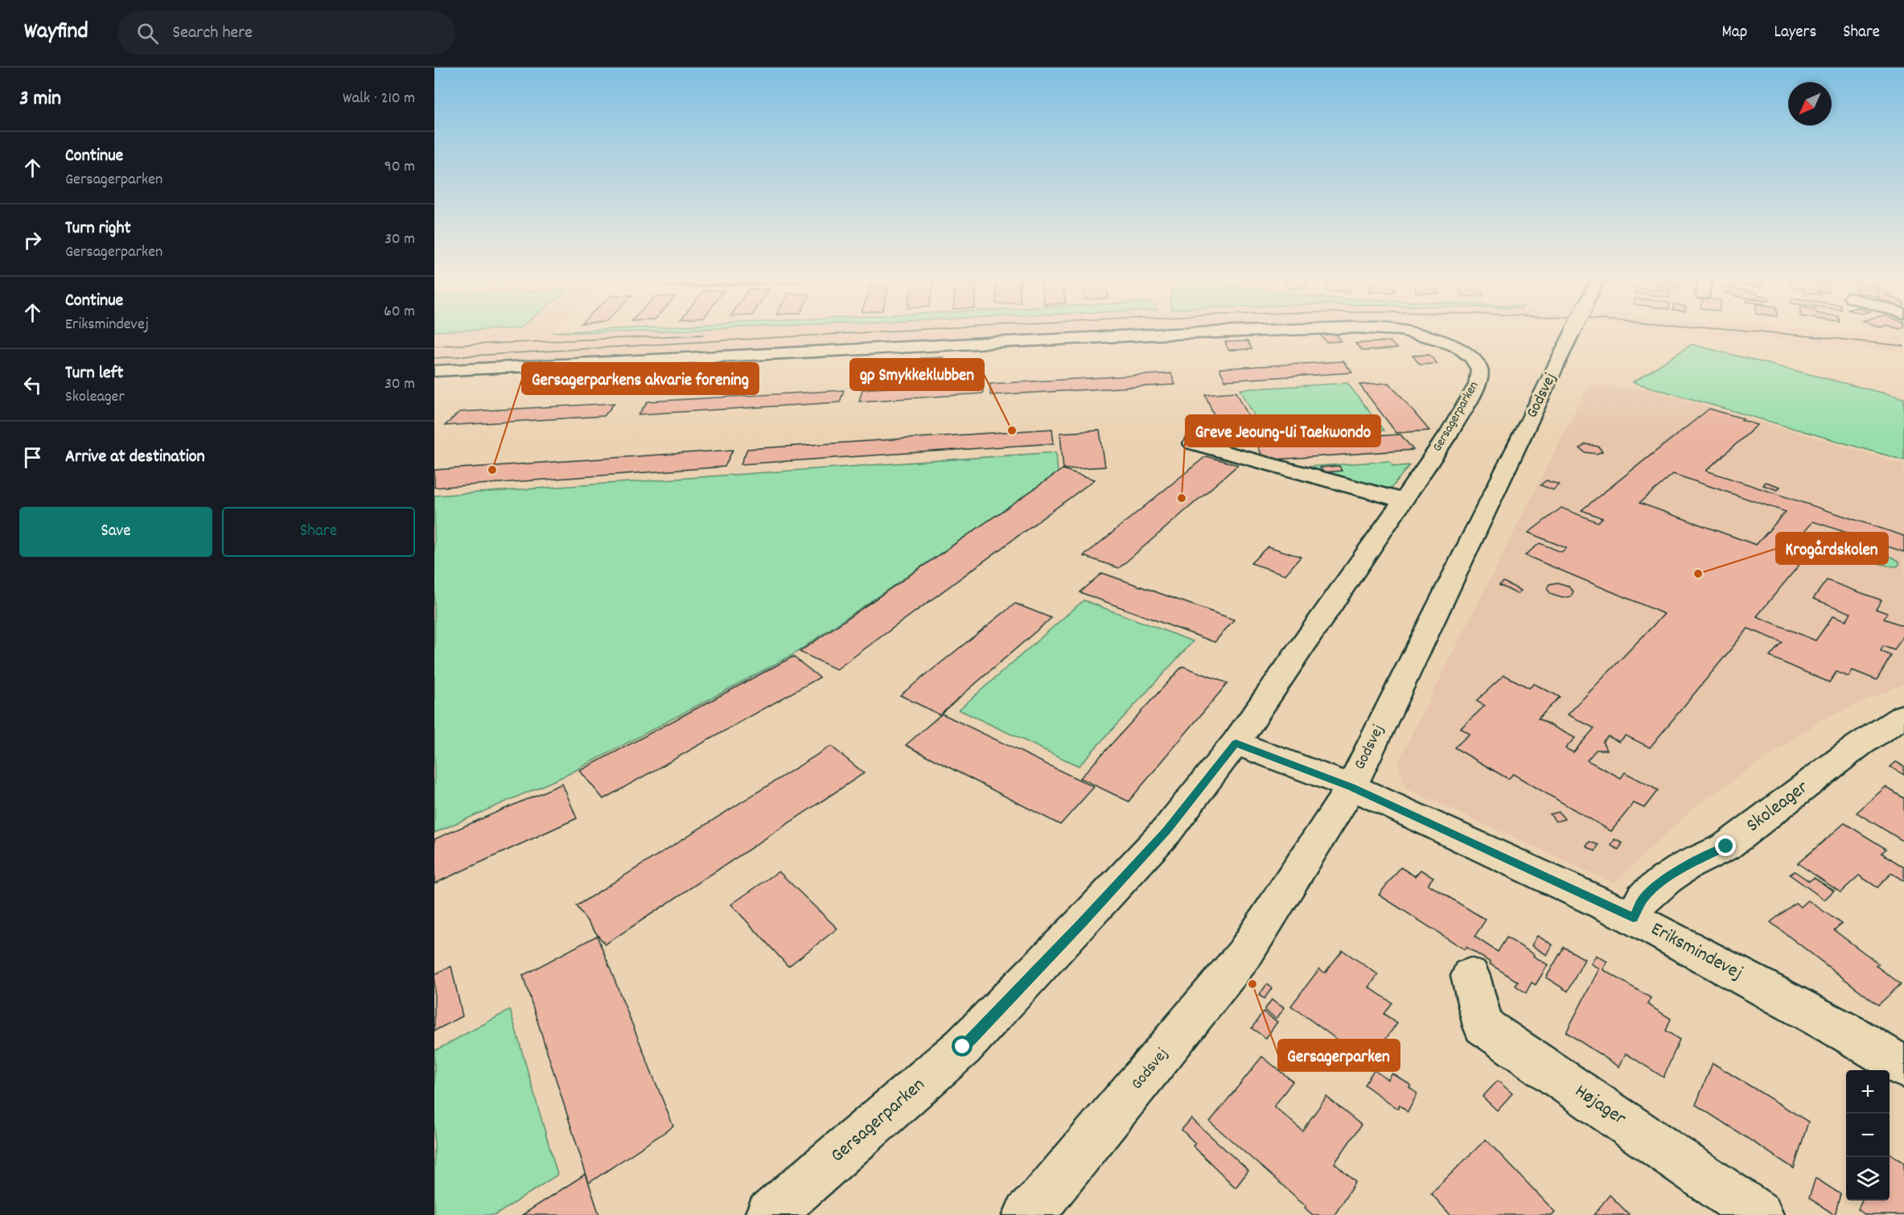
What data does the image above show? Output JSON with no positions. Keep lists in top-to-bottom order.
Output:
{
  "streets": {
    "street": [
      "Godsvej",
      "Gersagerparken",
      "Skoleager",
      "Eriksmindevej",
      "Højager"
    ]
  },
  "crossings": [
    ["Godsvej", "Eriksmindevej"],
    ["Skoleager", "Eriksmindevej"]
  ],
  "places": [
    "gp Smykkeklubben",
    "Gersagerparkens akvarie forening",
    "Greve Jeoung-Ui Taekwondo",
    "Krogårdskolen",
    "Gersagerparken"
  ],
  "north": "bottom left",
  "page": {
    "header": "Wayfind",
    "search": "Search here",
    "nav": ["Map", "Layers", "Share"],
    "heading": ["3 min", "Walk · 210 m"],
    "list": [
      ["Continue", "Gersagerparken", "90 m"],
      ["Turn right", "Gersagerparken", "30 m"],
      ["Continue", "Eriksmindevej", "60 m"],
      ["Turn left", "Skoleager", "30 m"],
      "Arrive at destination"
    ],
    "buttons": ["Save", "Share"],
    "map_buttons": ["+", "−"]
  }
}
